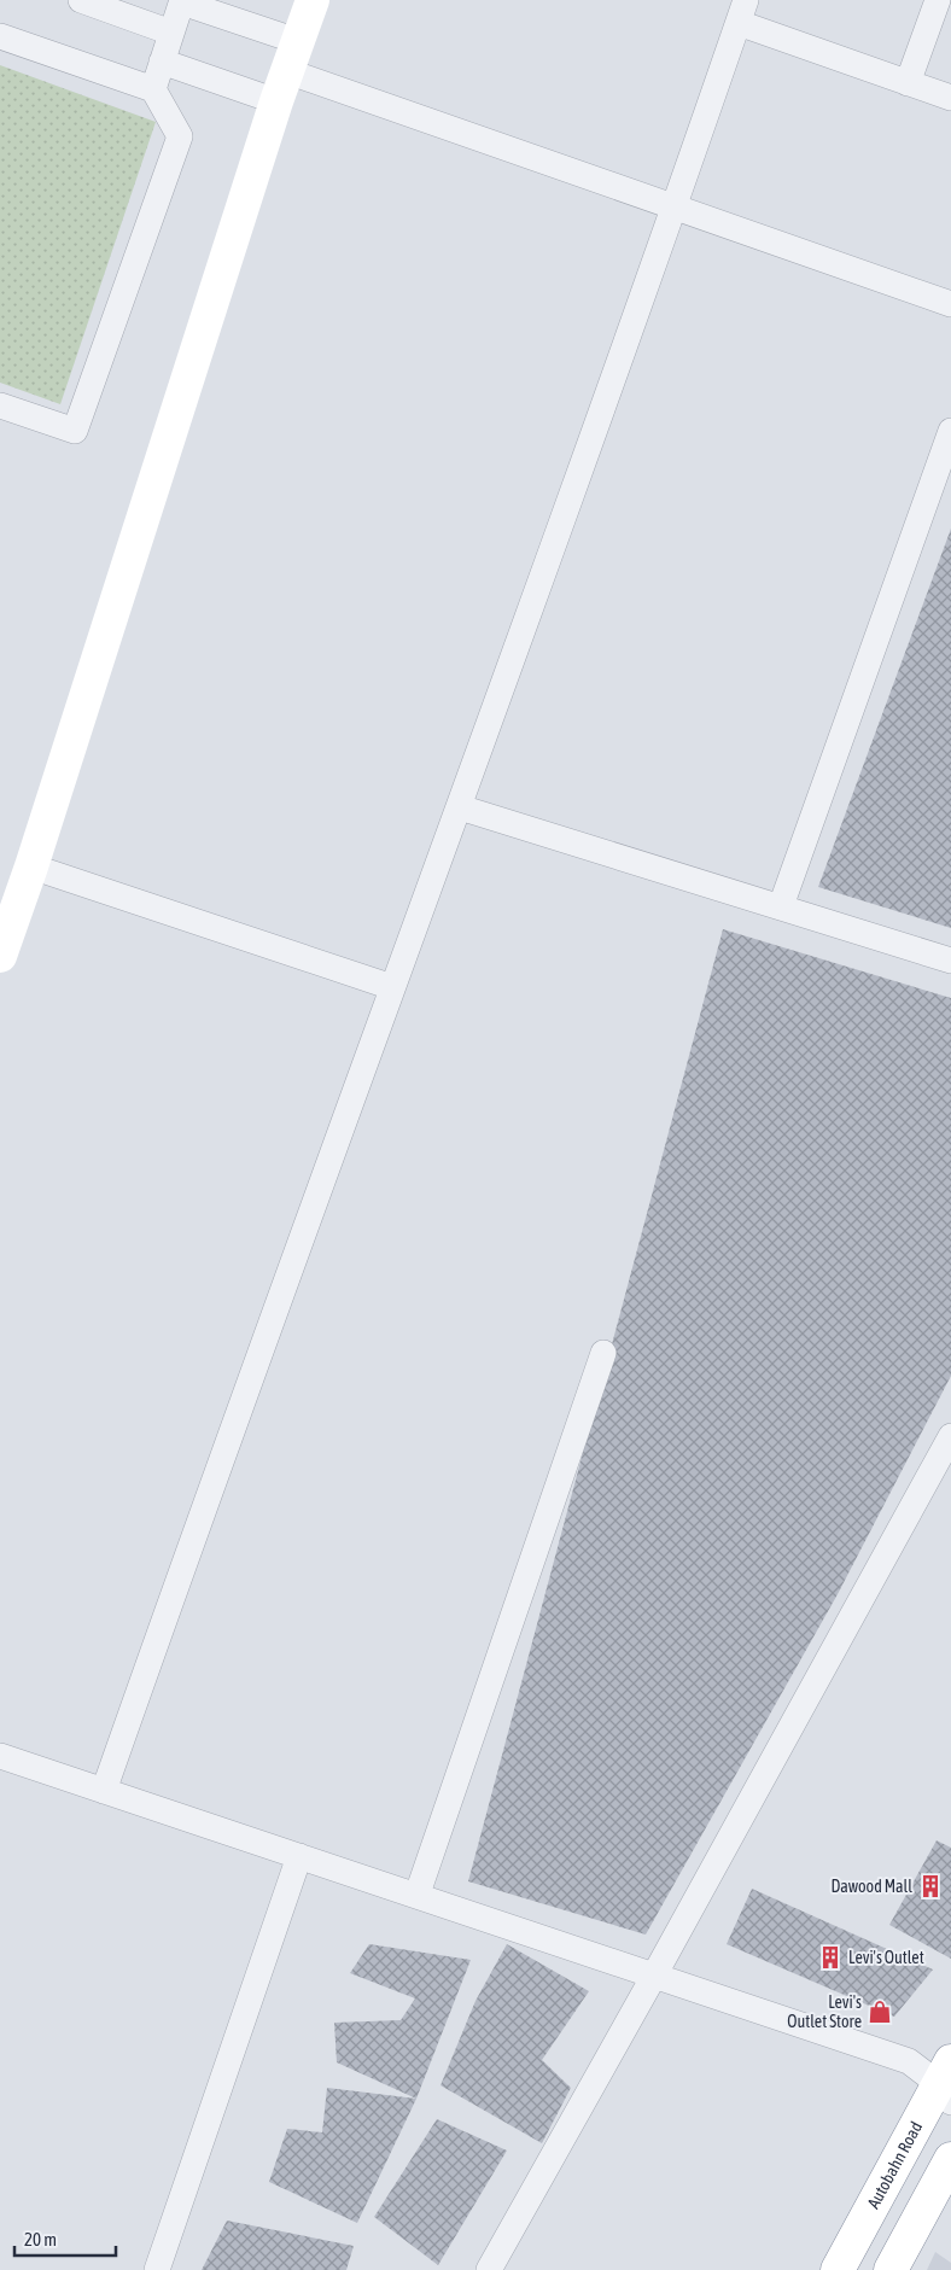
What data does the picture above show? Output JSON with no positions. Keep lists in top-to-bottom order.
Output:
{
  "streets": {
    "main road": ["Autobahn Road"]
  },
  "places": {
    "building": ["Dawood Mall", "Levi's Outlet"],
    "shop": ["Levi's Outlet Store"]
  },
  "scale_bar": "20 m"
}
